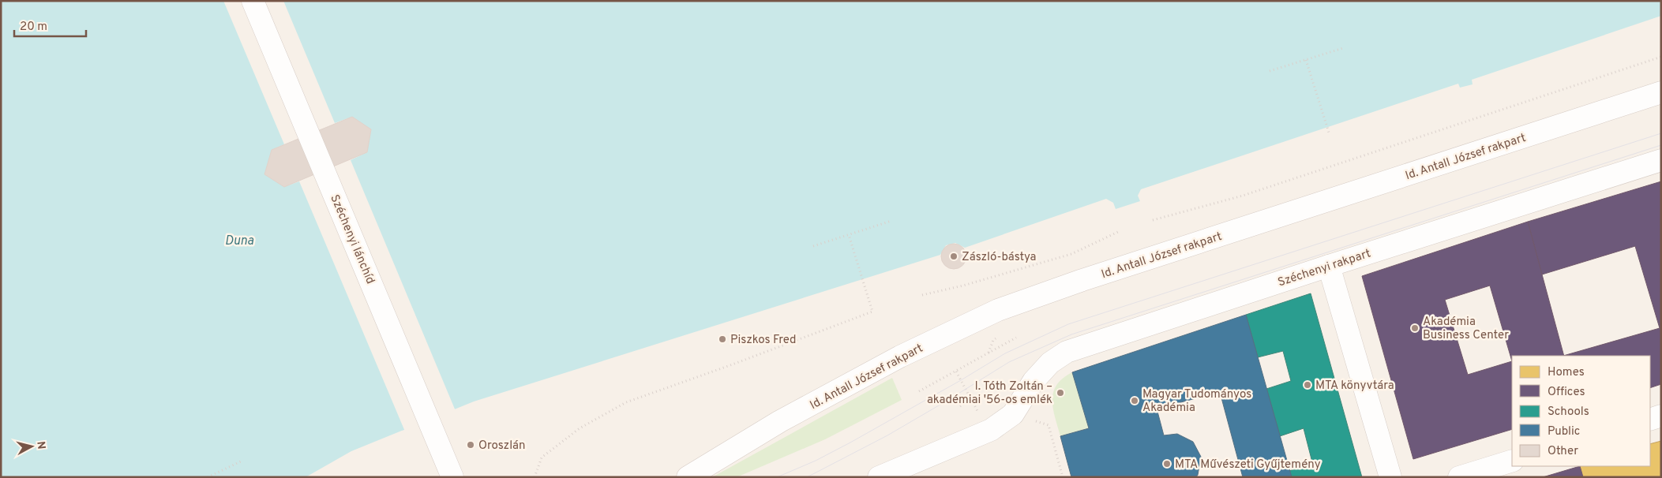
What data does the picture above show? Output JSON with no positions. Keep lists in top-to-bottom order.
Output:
{
  "streets": {
    "street": ["Id. Antall József rakpart", "Széchenyi lánchíd", "Széchenyi rakpart"]
  },
  "water": ["Duna"],
  "places": [
    "Zászló-bástya",
    "Akadémia Business Center",
    "Piszkos Fred",
    "MTA könyvtára",
    "I. Tóth Zoltán – akadémiai '56-os emlék",
    "Magyar Tudományos Akadémia",
    "Oroszlán",
    "MTA Művészeti Gyűjtemény"
  ],
  "legend": [
    "Homes",
    "Offices",
    "Schools",
    "Public",
    "Other"
  ],
  "scale_bar": "20 m",
  "north": "right"
}
